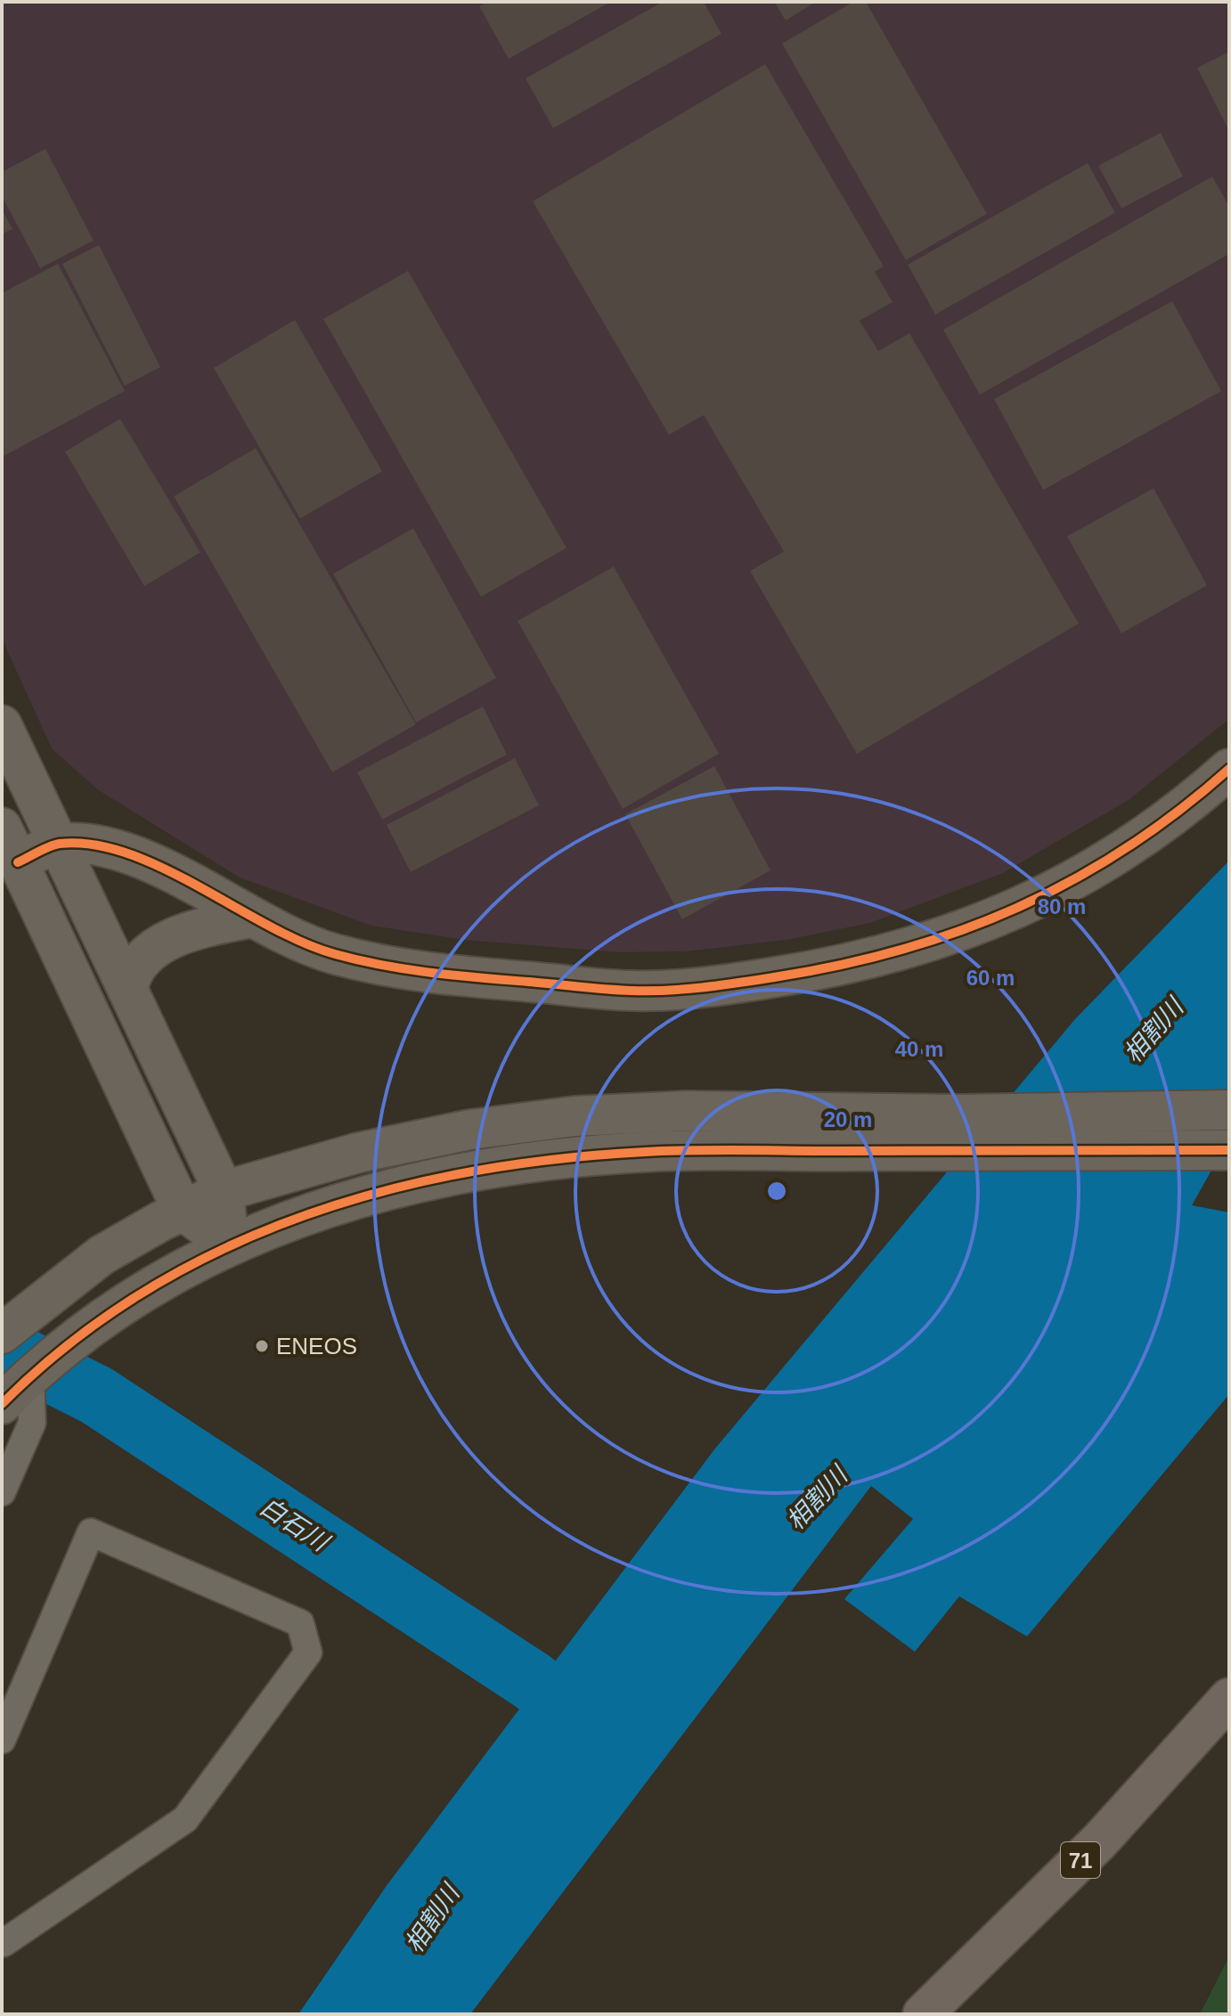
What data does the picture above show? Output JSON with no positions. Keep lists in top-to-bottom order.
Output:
{
  "streets": {
    "main road": ["71"]
  },
  "water": ["相割川", "白石川"],
  "places": ["ENEOS"],
  "rings": [
    "80 m",
    "60 m",
    "40 m",
    "20 m"
  ]
}
